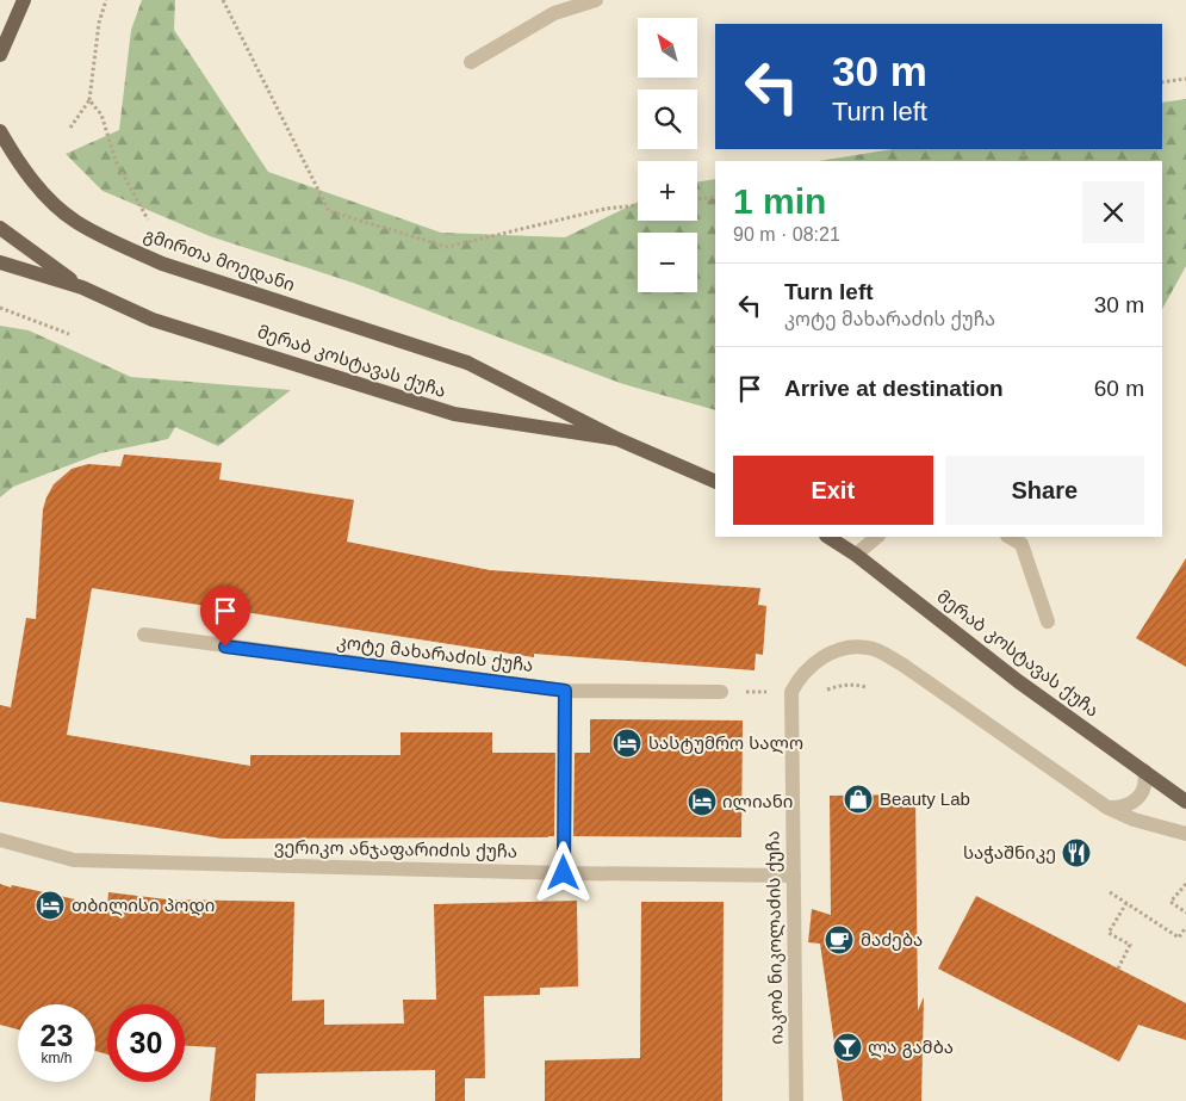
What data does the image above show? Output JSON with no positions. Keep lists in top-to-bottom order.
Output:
{
  "streets": {
    "main road": ["გმირთა მოედანი", "მერაბ კოსტავას ქუჩა"],
    "street": ["კოტე მახარაძის ქუჩა", "ვერიკო ანჯაფარიძის ქუჩა", "იაკობ ნიკოლაძის ქუჩა"]
  },
  "crossings": [
    ["გმირთა მოედანი", "მერაბ კოსტავას ქუჩა"],
    ["ვერიკო ანჯაფარიძის ქუჩა", "იაკობ ნიკოლაძის ქუჩა"]
  ],
  "places": {
    "hotel": ["სასტუმრო სალო", "ილიანი", "თბილისი პოდი"],
    "shop": ["Beauty Lab"],
    "restaurant": ["საჭაშნიკე"],
    "cafe": ["მაძება"],
    "bar": ["ლა გამბა"]
  },
  "north": "top left",
  "page": {
    "map_buttons": ["+", "−"],
    "turn": ["30 m", "Turn left"],
    "heading": ["1 min", "90 m · 08:21"],
    "list": [
      {
        "name": "Turn left",
        "note": "კოტე მახარაძის ქუჩა",
        "value": "30 m"
      },
      {
        "name": "Arrive at destination",
        "value": "60 m"
      }
    ],
    "buttons": ["Exit", "Share"],
    "speed": "23 km/h",
    "limit": "30"
  }
}
